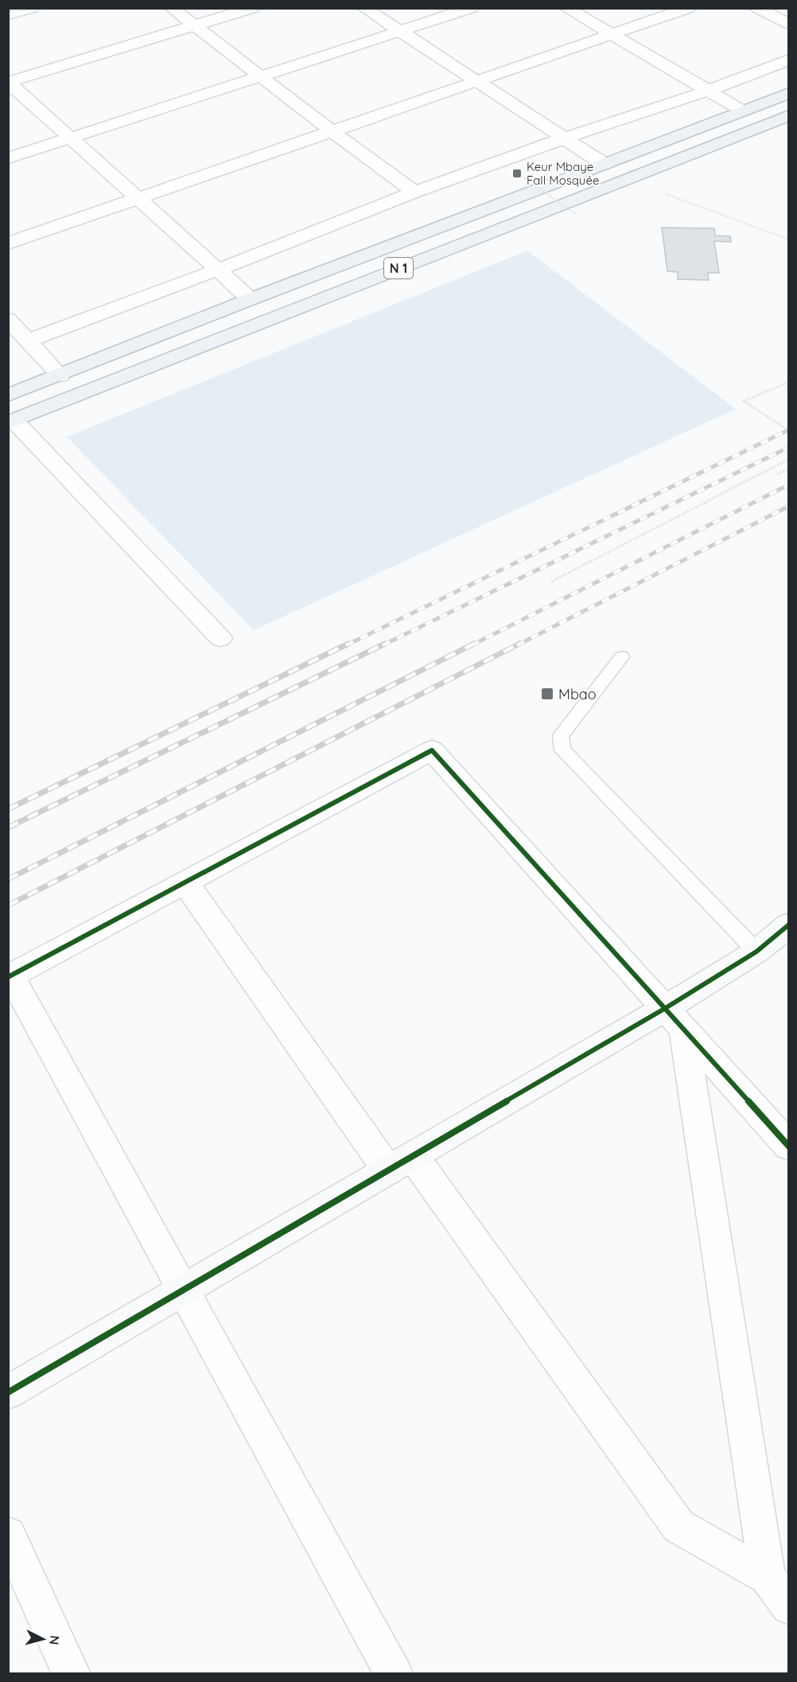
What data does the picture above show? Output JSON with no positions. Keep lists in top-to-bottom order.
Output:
{
  "streets": {
    "highway": ["N 1"]
  },
  "places": {
    "transit": ["Keur Mbaye Fall Mosquée", "Mbao"]
  },
  "north": "right"
}
